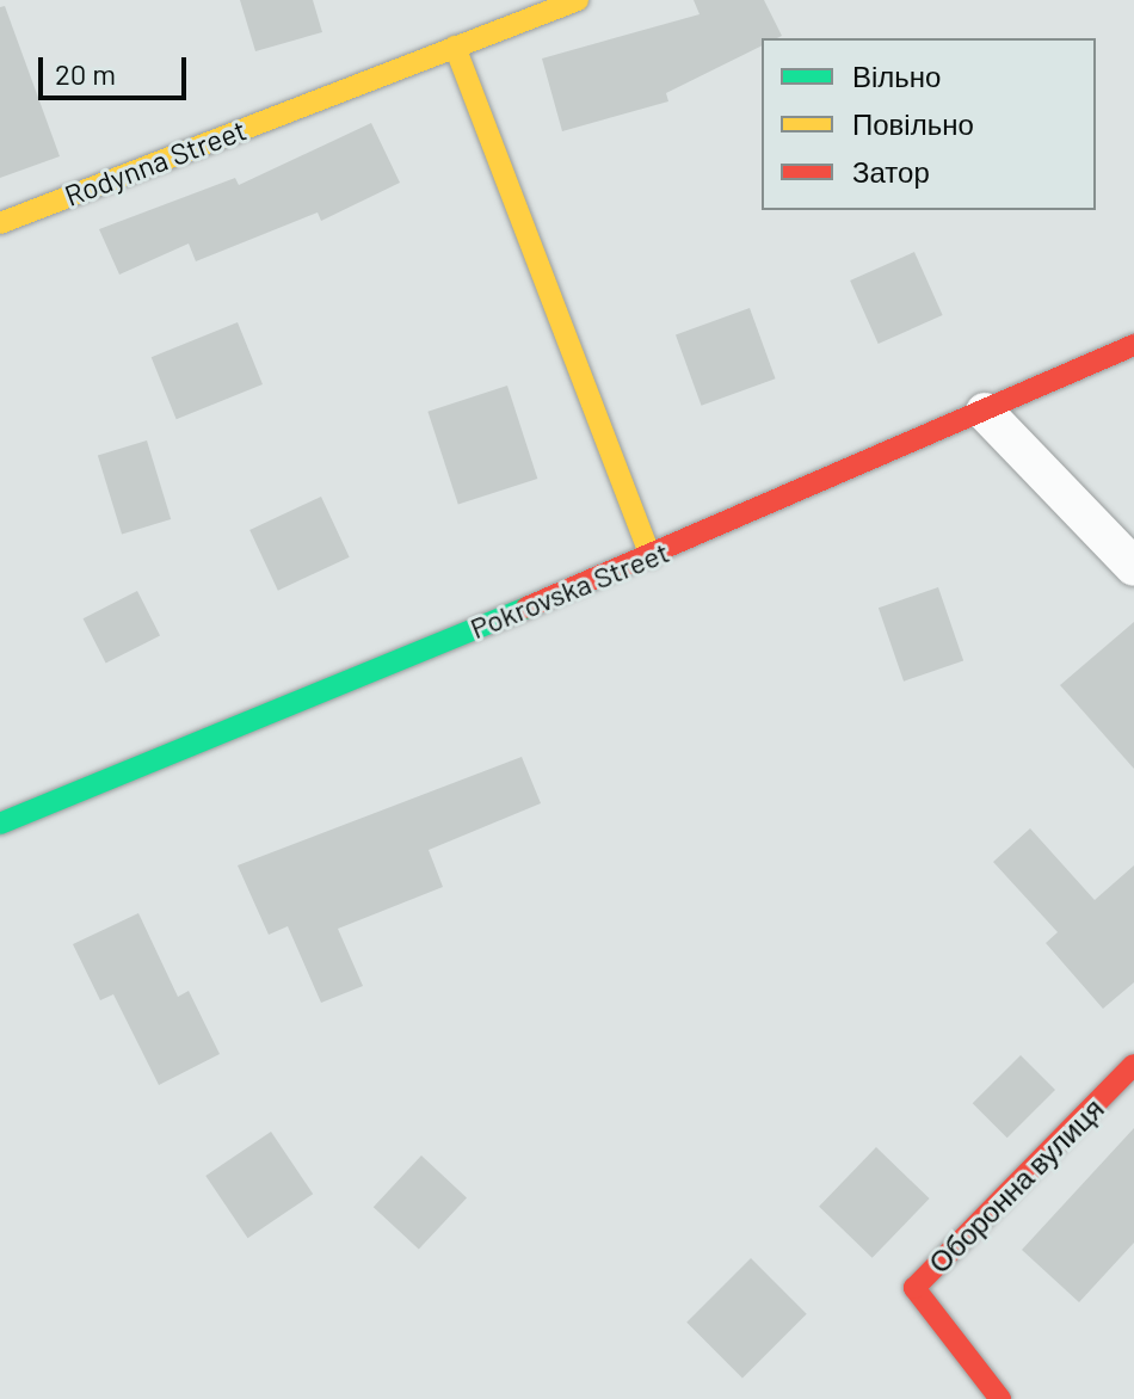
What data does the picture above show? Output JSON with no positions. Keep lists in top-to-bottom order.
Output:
{
  "streets": {
    "street": ["Rodynna Street", "Pokrovska Street", "Оборонна вулиця"]
  },
  "legend": ["Вільно", "Повільно", "Затор"],
  "scale_bar": "20 m"
}
